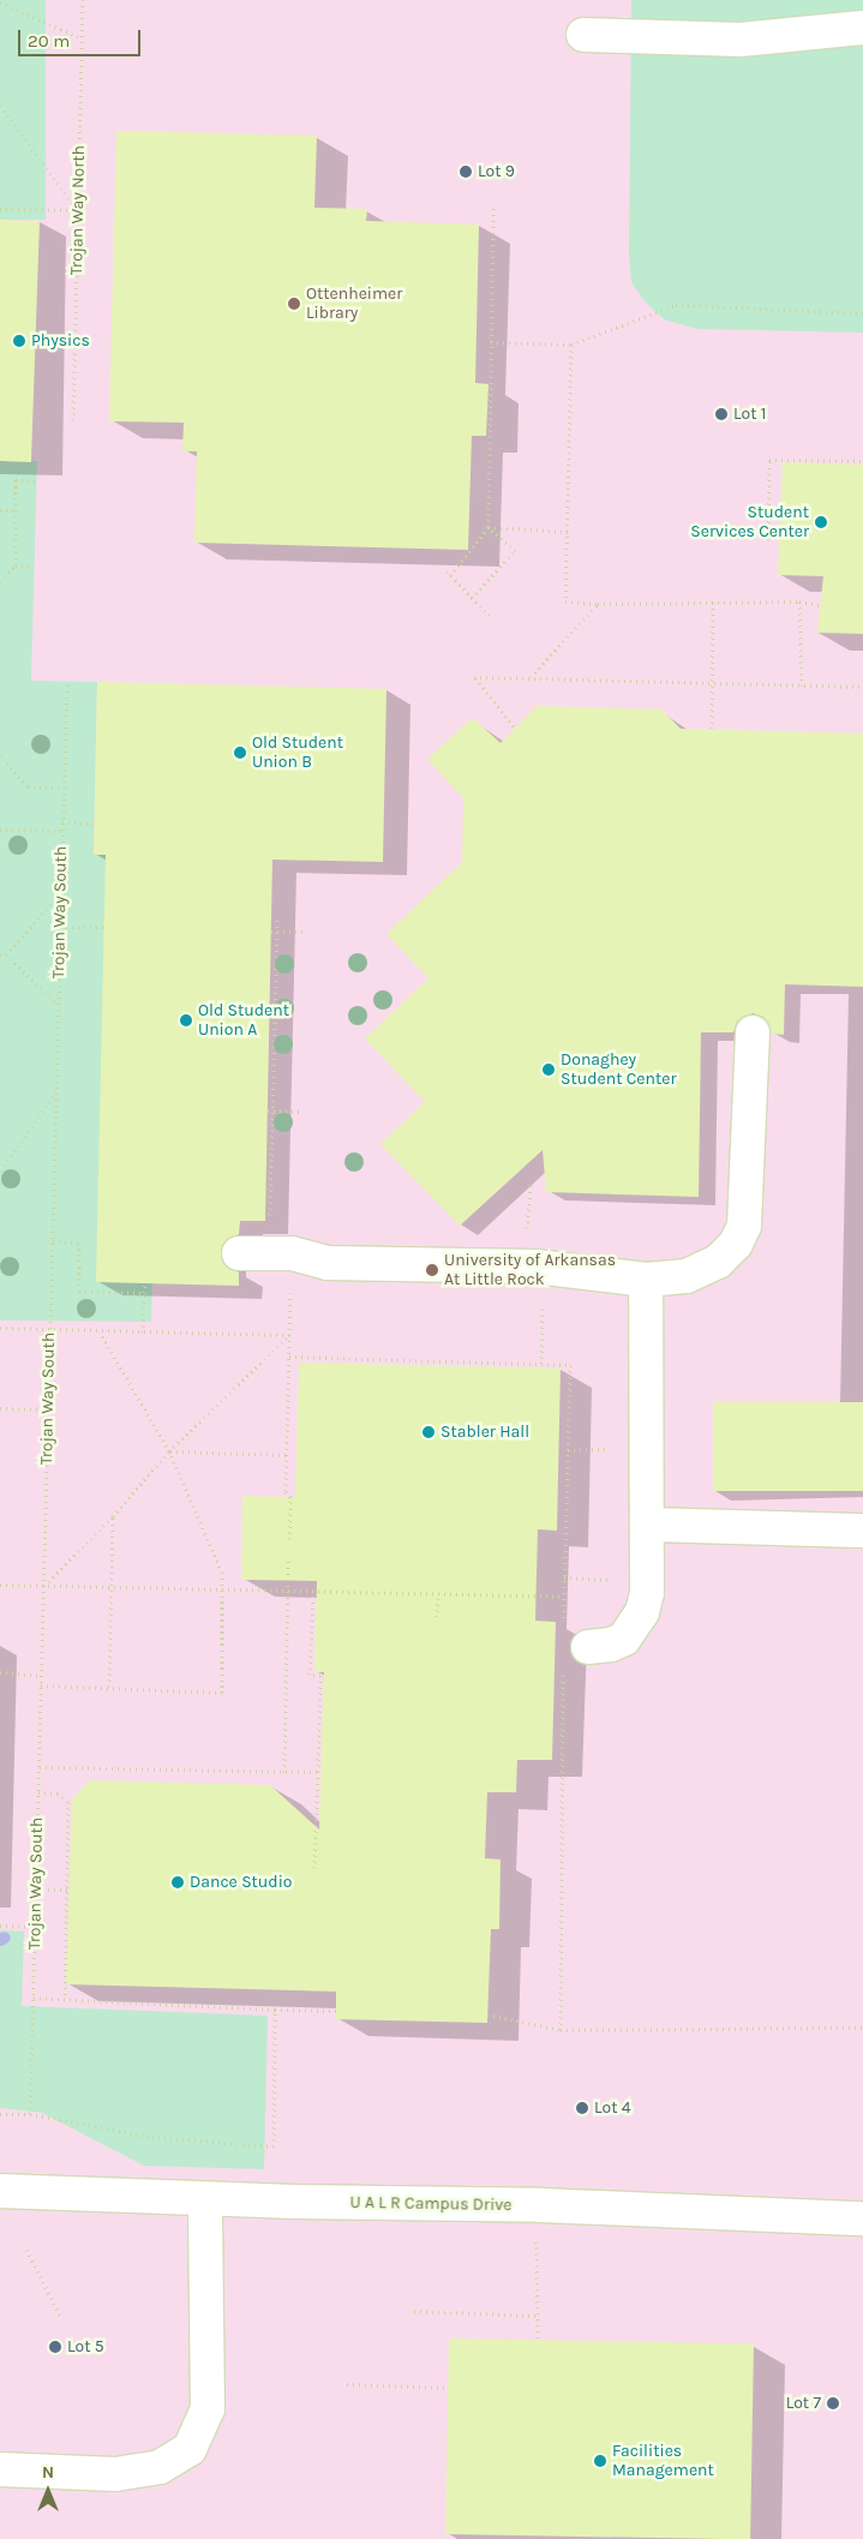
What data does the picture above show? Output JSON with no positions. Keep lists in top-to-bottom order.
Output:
{
  "streets": {
    "street": ["U A L R Campus Drive"],
    "path": ["Trojan Way North", "Trojan Way South"]
  },
  "places": [
    "Lot 9",
    "Ottenheimer Library",
    "Physics",
    "Lot 1",
    "Student Services Center",
    "Old Student Union B",
    "Old Student Union A",
    "Donaghey Student Center",
    "University of Arkansas At Little Rock",
    "Stabler Hall",
    "Dance Studio",
    "Lot 4",
    "Lot 5",
    "Lot 7",
    "Facilities Management"
  ],
  "scale_bar": "20 m",
  "north": "top"
}
